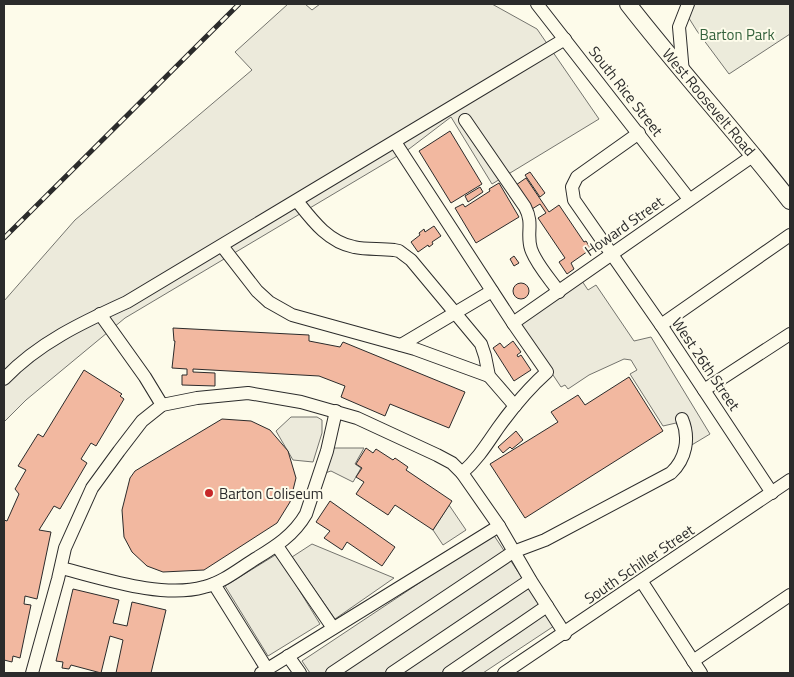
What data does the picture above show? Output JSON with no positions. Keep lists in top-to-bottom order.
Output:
{
  "streets": {
    "main road": ["West Roosevelt Road"],
    "street": [
      "South Rice Street",
      "Howard Street",
      "West 26th Street",
      "South Schiller Street"
    ]
  },
  "crossings": [
    ["South Rice Street", "Howard Street"],
    ["South Rice Street", "West 26th Street"],
    ["West Roosevelt Road", "Howard Street"],
    ["Howard Street", "West 26th Street"],
    ["West 26th Street", "South Schiller Street"]
  ],
  "parks": ["Barton Park"],
  "places": ["Barton Coliseum"]
}
